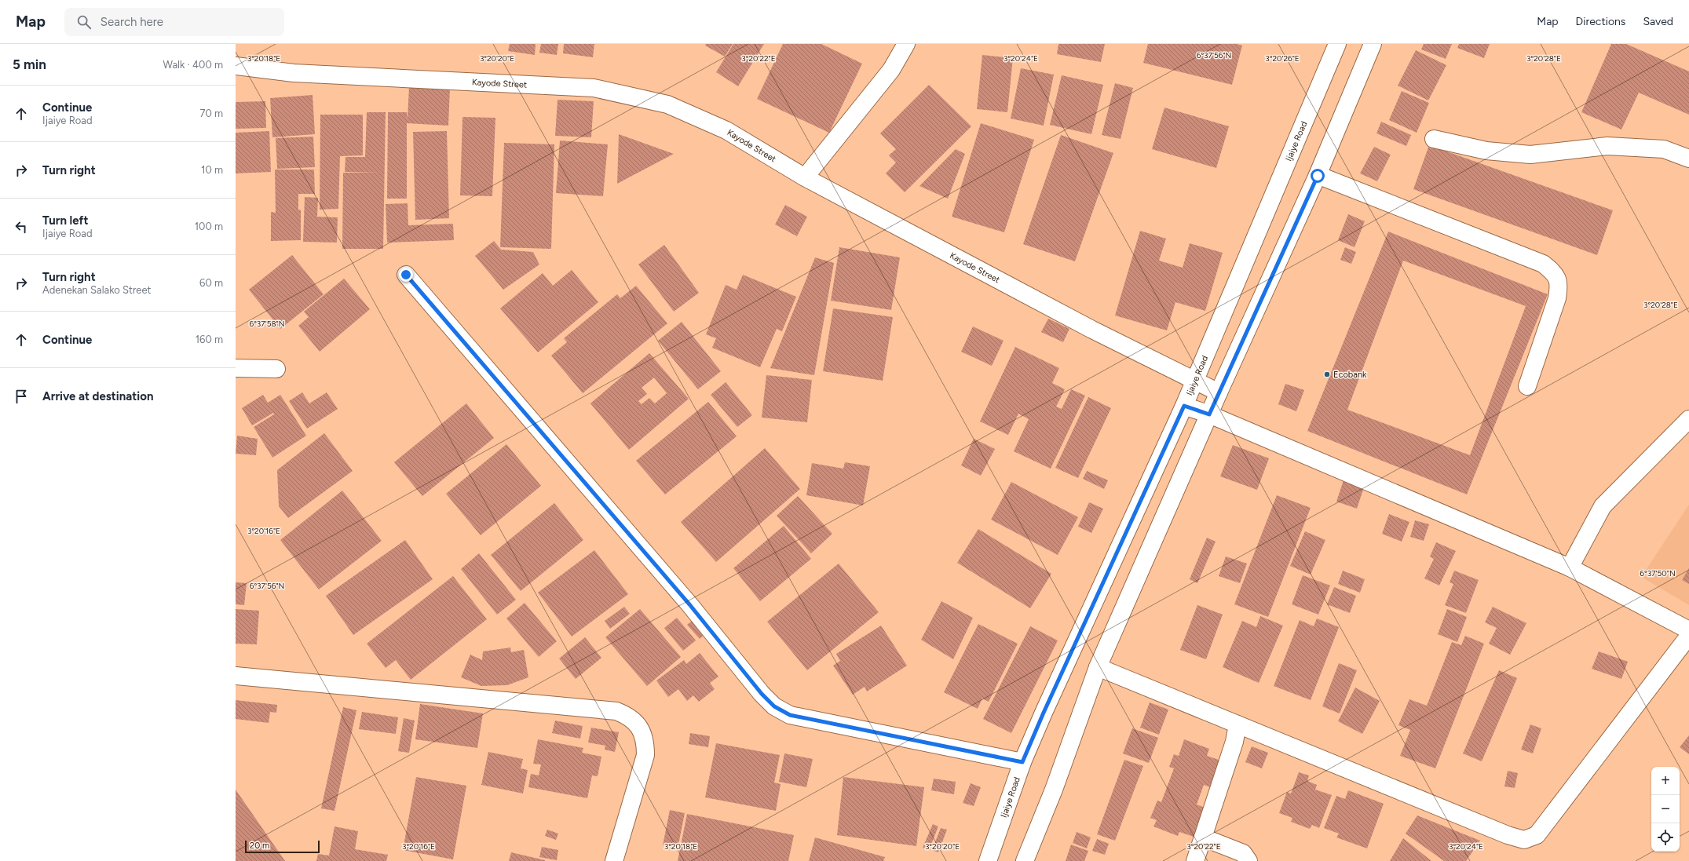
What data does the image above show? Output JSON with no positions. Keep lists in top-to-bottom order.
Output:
{
  "streets": {
    "street": ["Kayode Street", "Ijaiye Road"]
  },
  "crossings": [
    ["Kayode Street", "Ijaiye Road"]
  ],
  "places": ["Ecobank"],
  "scale_bar": "20 m",
  "page": {
    "header": "Map",
    "search": "Search here",
    "nav": ["Map", "Directions", "Saved"],
    "heading": ["5 min", "Walk · 400 m"],
    "list": [
      ["Continue", "Ijaiye Road", "70 m"],
      ["Turn right", "10 m"],
      ["Turn left", "Ijaiye Road", "100 m"],
      ["Turn right", "Adenekan Salako Street", "60 m"],
      ["Continue", "160 m"],
      "Arrive at destination"
    ],
    "map_buttons": ["+", "−"],
    "scale": "20 m"
  },
  "coordinates": [
    "6°37'56\"N",
    "3°20'20\"E",
    "3°20'22\"E",
    "3°20'24\"E",
    "3°20'26\"E",
    "3°20'28\"E",
    "3°20'18\"E",
    "6°37'58\"N",
    "3°20'16\"E",
    "6°37'50\"N"
  ]
}
